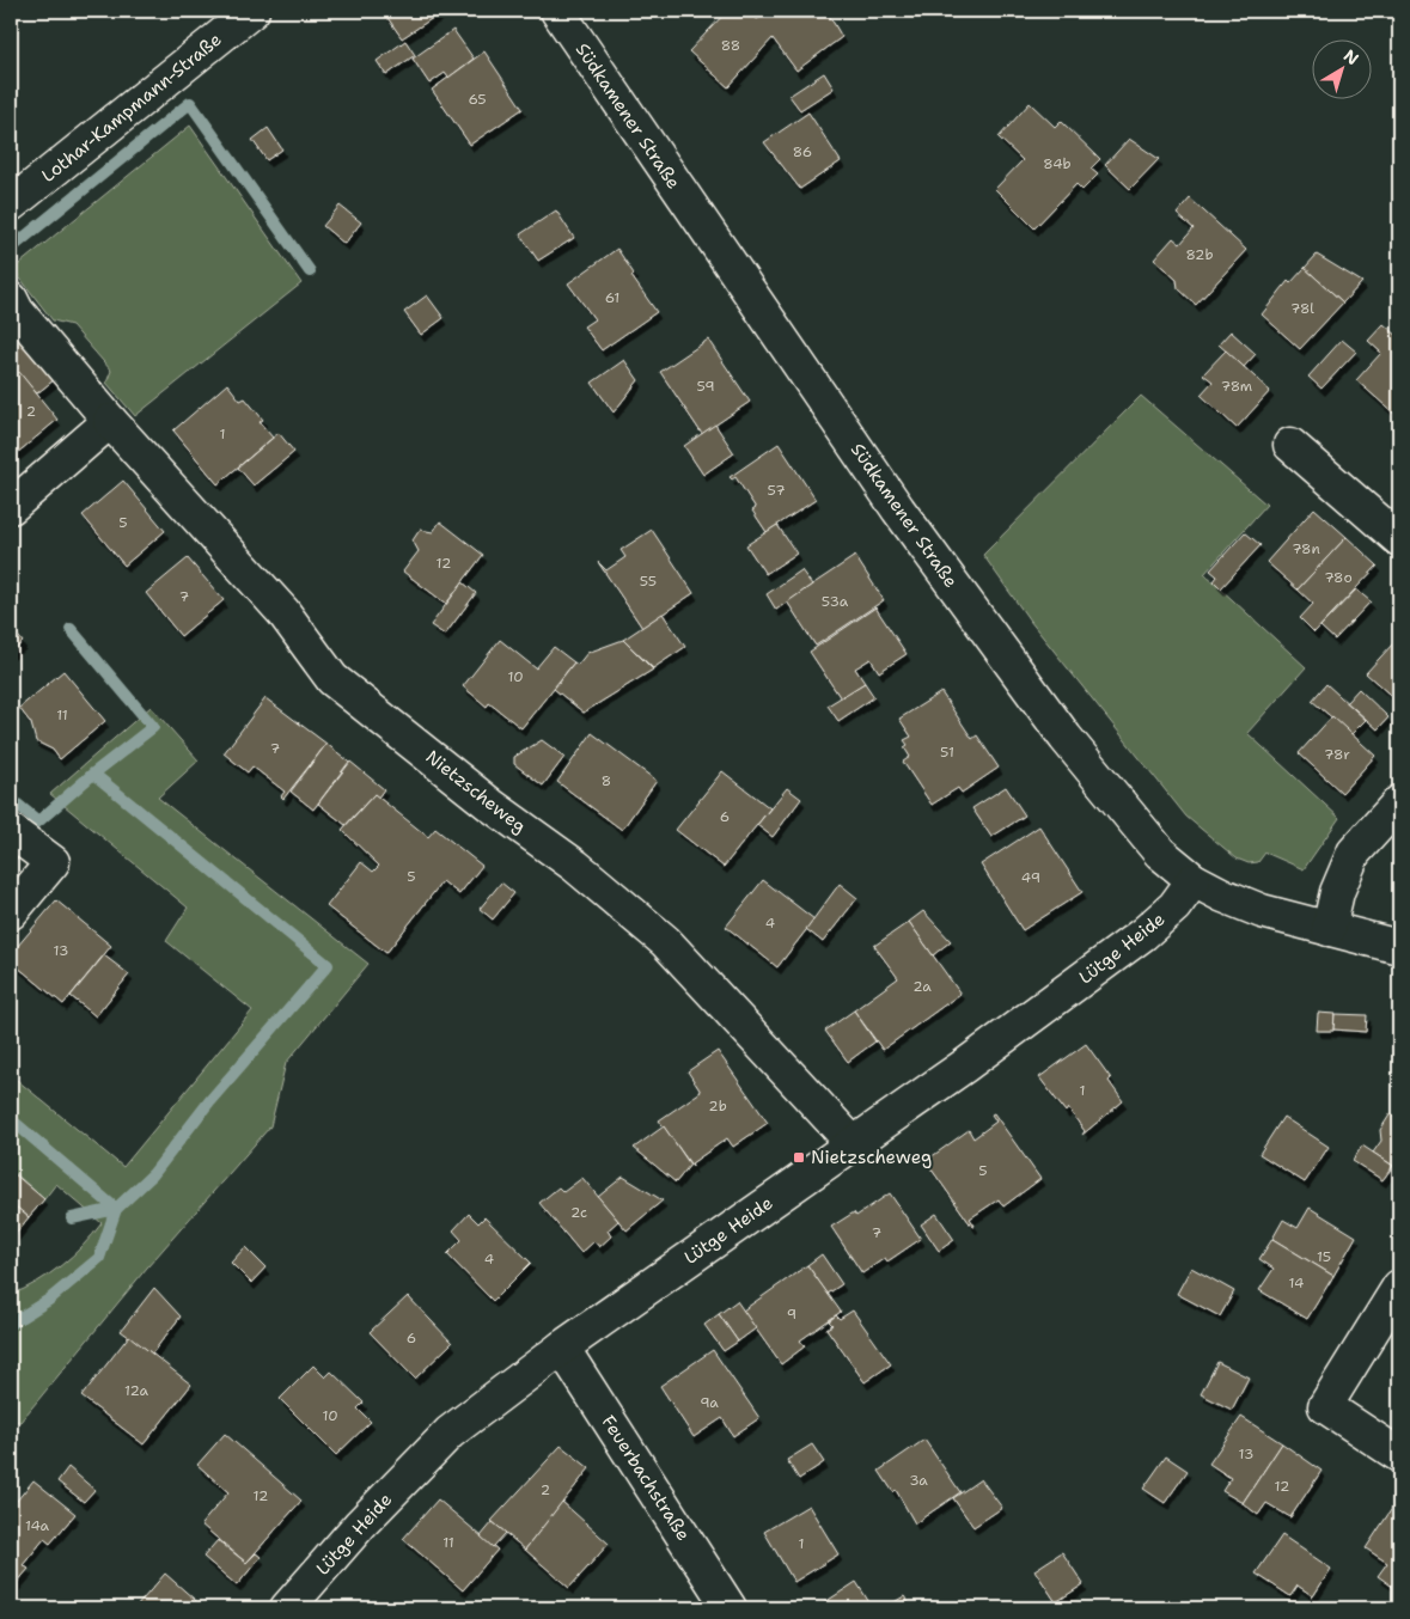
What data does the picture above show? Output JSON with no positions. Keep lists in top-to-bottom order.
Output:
{
  "streets": {
    "street": [
      "Lothar-Kampmann-Straße",
      "Südkamener Straße",
      "Nietzscheweg",
      "Lütge Heide",
      "Feuerbachstraße"
    ]
  },
  "crossings": [
    ["Südkamener Straße", "Lütge Heide"],
    ["Nietzscheweg", "Lütge Heide"],
    ["Lütge Heide", "Feuerbachstraße"]
  ],
  "places": {
    "transit": ["Nietzscheweg"]
  },
  "house_numbers": [
    "88",
    "65",
    "86",
    "84b",
    "82b",
    "61",
    "78l",
    "59",
    "78m",
    "2",
    "1",
    "57",
    "5",
    "78n",
    "12",
    "78o",
    "55",
    "7",
    "53a",
    "10",
    "11",
    "7",
    "51",
    "78r",
    "8",
    "6",
    "5",
    "49",
    "4",
    "13",
    "2a",
    "1",
    "2b",
    "5",
    "2c",
    "7",
    "15",
    "4",
    "14",
    "9",
    "6",
    "12a",
    "9a",
    "10",
    "13",
    "3a",
    "12",
    "2",
    "12",
    "14a",
    "11",
    "1"
  ],
  "north": "top right"
}
